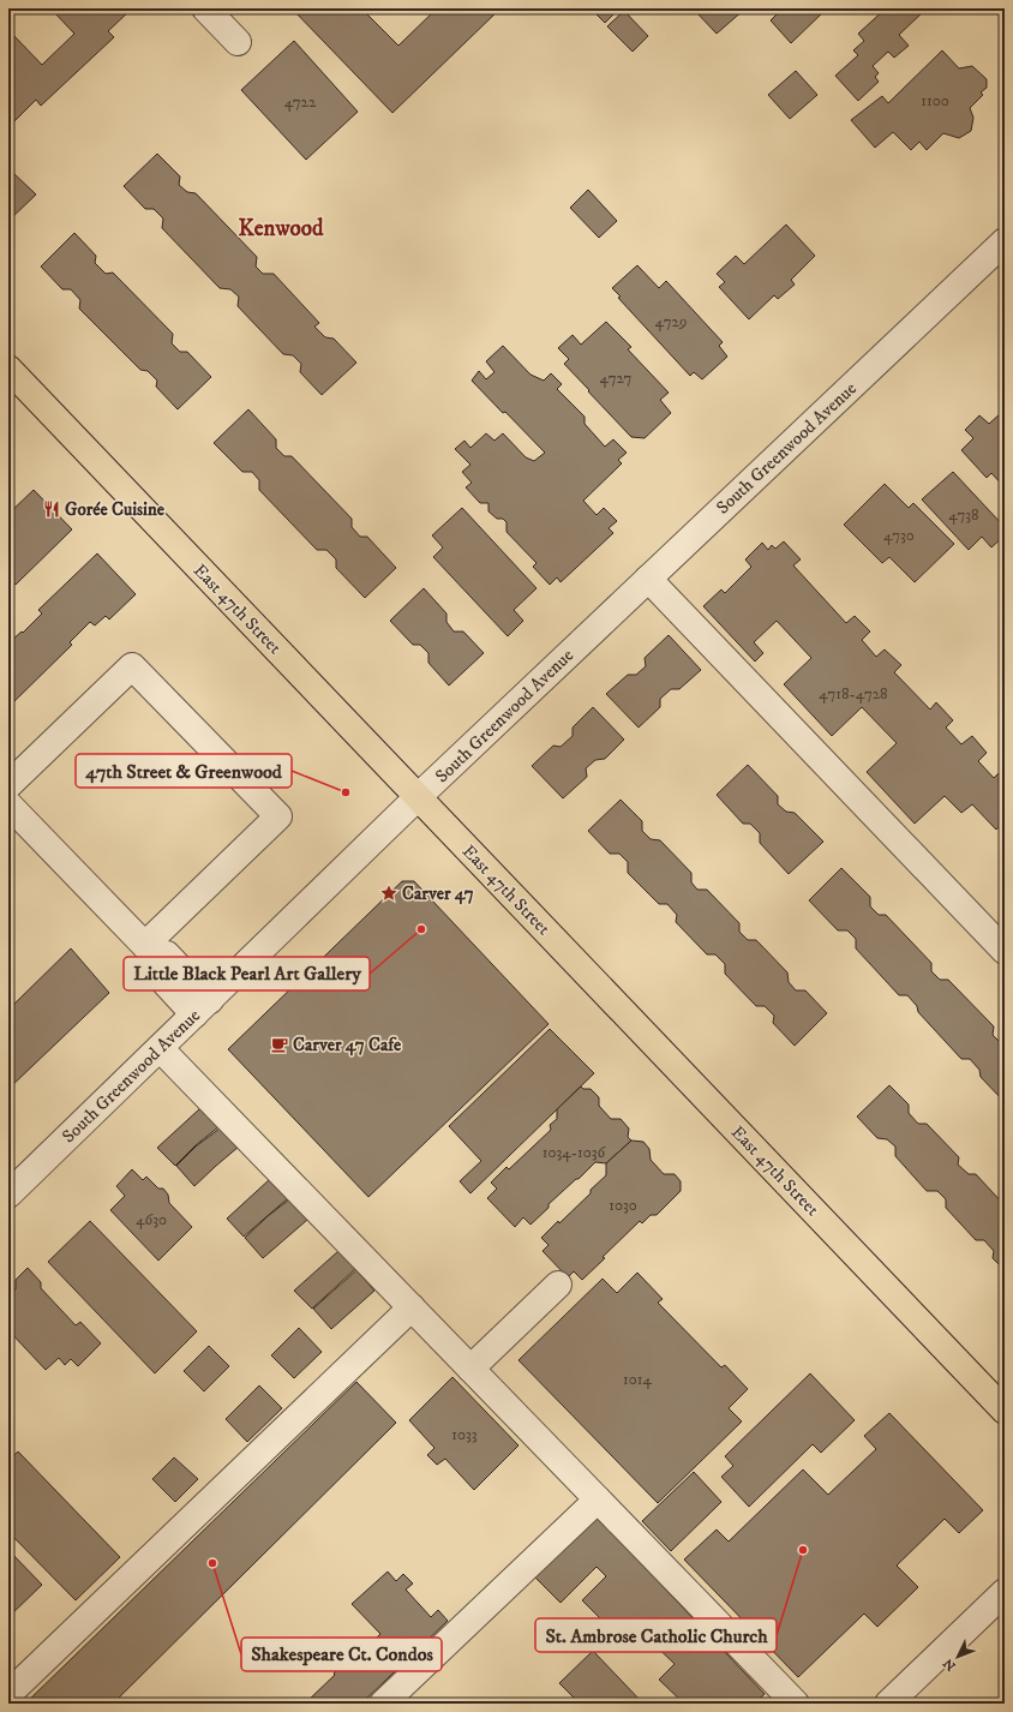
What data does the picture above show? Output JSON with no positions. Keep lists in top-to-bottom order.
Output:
{
  "streets": {
    "main road": ["East 47th Street"],
    "street": ["South Greenwood Avenue"]
  },
  "crossings": [
    ["South Greenwood Avenue", "East 47th Street"]
  ],
  "districts": ["Kenwood"],
  "places": {
    "restaurant": ["Gorée Cuisine"],
    "other": [
      "47th Street & Greenwood",
      "Little Black Pearl Art Gallery",
      "St. Ambrose Catholic Church",
      "Shakespeare Ct. Condos"
    ],
    "place": ["Carver 47"],
    "cafe": ["Carver 47 Cafe"]
  },
  "house_numbers": [
    "1100",
    "4722",
    "4729",
    "4727",
    "4738",
    "4730",
    "4718-4728",
    "1034-1036",
    "1030",
    "4630",
    "1014",
    "1033"
  ],
  "north": "bottom left"
}
